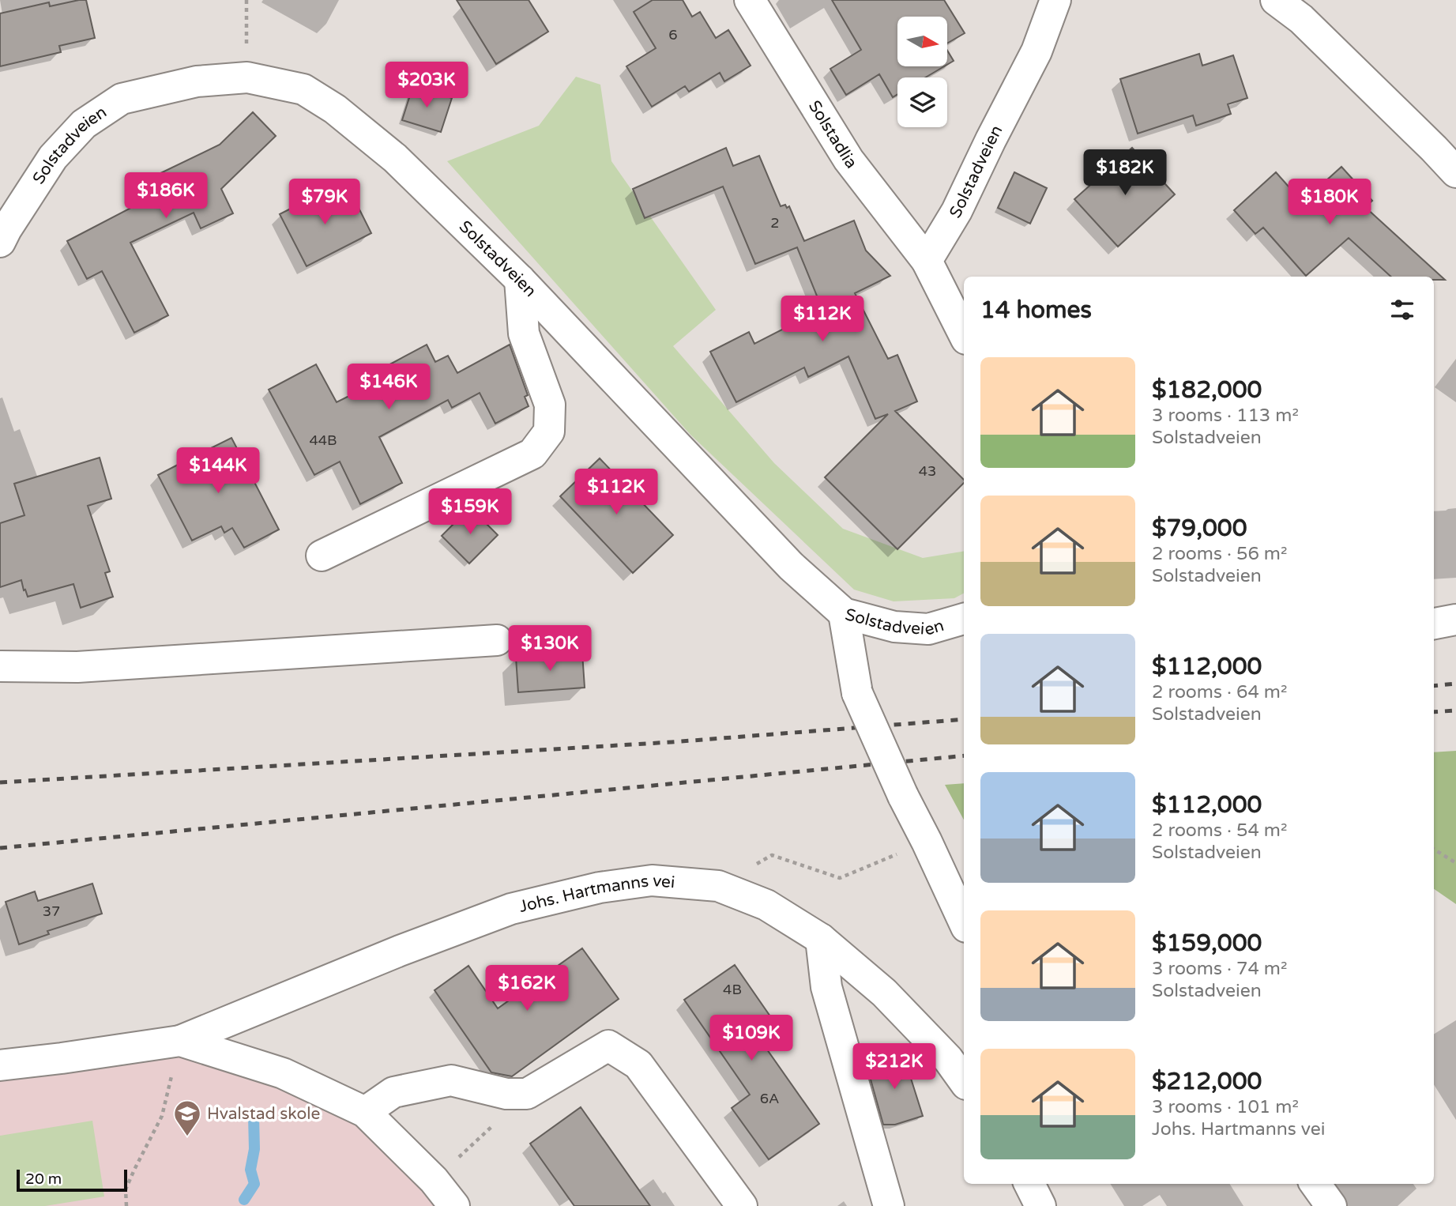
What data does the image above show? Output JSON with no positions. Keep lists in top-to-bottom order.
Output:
{
  "streets": {
    "street": ["Solstadlia", "Solstadveien", "Johs. Hartmanns vei"]
  },
  "crossings": [
    ["Solstadlia", "Solstadveien"]
  ],
  "places": {
    "school or university": ["Hvalstad skole"]
  },
  "house_numbers": [
    "6",
    "2",
    "44B",
    "43",
    "37",
    "4B",
    "6A"
  ],
  "scale_bar": "20 m",
  "north": "right",
  "page": {
    "price": [
      "$203K",
      "$182K",
      "$186K",
      "$79K",
      "$180K",
      "$112K",
      "$146K",
      "$144K",
      "$112K",
      "$159K",
      "$130K",
      "$162K",
      "$109K",
      "$212K"
    ],
    "heading": "14 homes",
    "list": [
      {
        "name": "$182,000",
        "note": "3 rooms · 113 m² · Solstadveien"
      },
      {
        "name": "$79,000",
        "note": "2 rooms · 56 m² · Solstadveien"
      },
      {
        "name": "$112,000",
        "note": "2 rooms · 64 m² · Solstadveien"
      },
      {
        "name": "$112,000",
        "note": "2 rooms · 54 m² · Solstadveien"
      },
      {
        "name": "$159,000",
        "note": "3 rooms · 74 m² · Solstadveien"
      },
      {
        "name": "$212,000",
        "note": "3 rooms · 101 m² · Johs. Hartmanns vei"
      }
    ],
    "scale": "20 m"
  }
}
